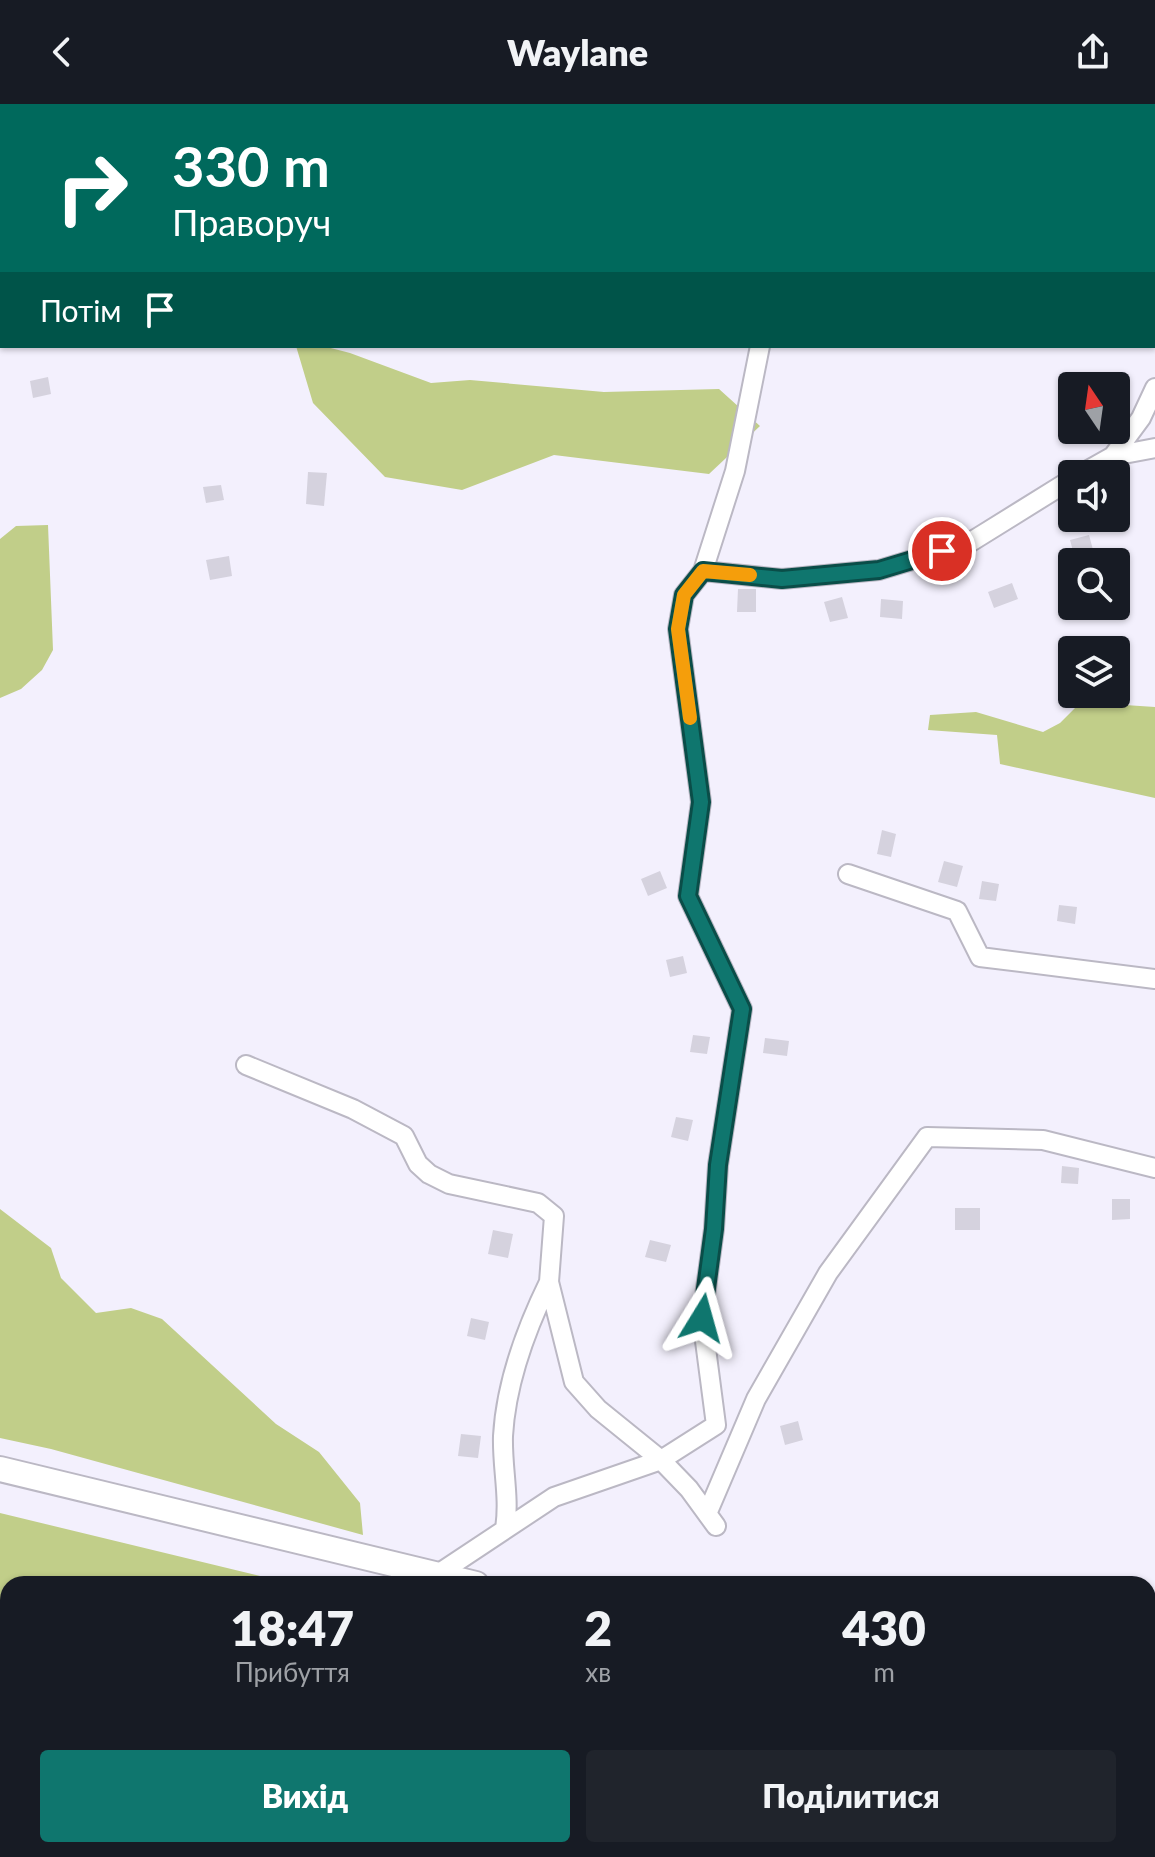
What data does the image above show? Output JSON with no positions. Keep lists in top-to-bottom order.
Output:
{
  "north": "top",
  "page": {
    "header": "Waylane",
    "turn": ["330 m", "Праворуч"],
    "then": "Потім",
    "eta": [
      "18:47",
      "Прибуття",
      "2",
      "хв",
      "430",
      "m"
    ],
    "buttons": ["Вихід", "Поділитися"]
  }
}
